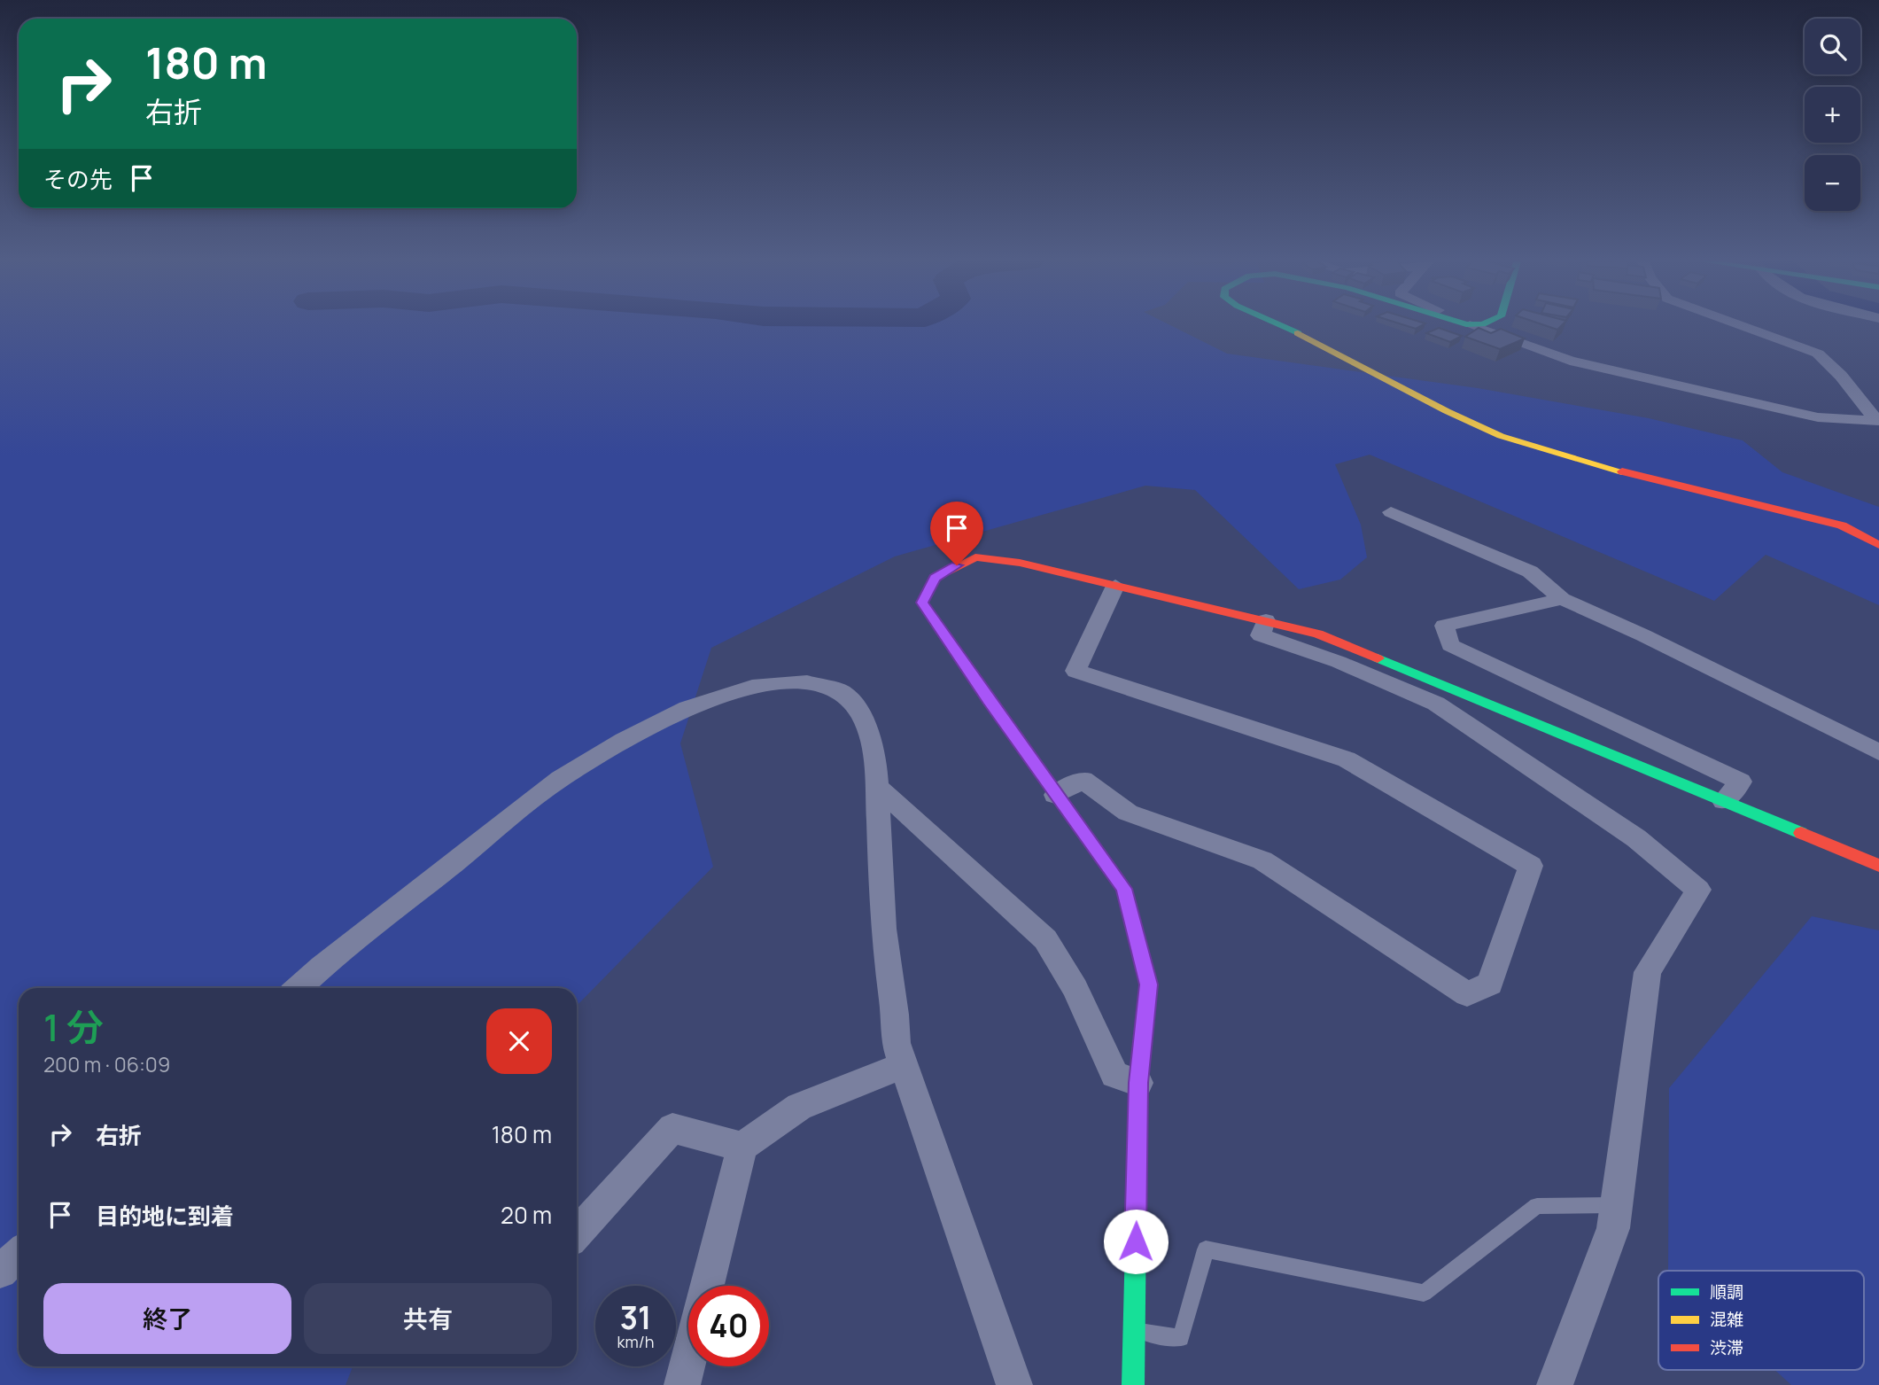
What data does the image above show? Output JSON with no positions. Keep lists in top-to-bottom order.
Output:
{
  "legend": ["順調", "混雑", "渋滞"],
  "page": {
    "map_buttons": ["+", "−"],
    "turn": ["180 m", "右折"],
    "then": "その先",
    "heading": ["1 分", "200 m · 06:09"],
    "list": [
      {
        "name": "右折",
        "value": "180 m"
      },
      {
        "name": "目的地に到着",
        "value": "20 m"
      }
    ],
    "buttons": ["終了", "共有"],
    "speed": "31 km/h",
    "limit": "40"
  }
}
